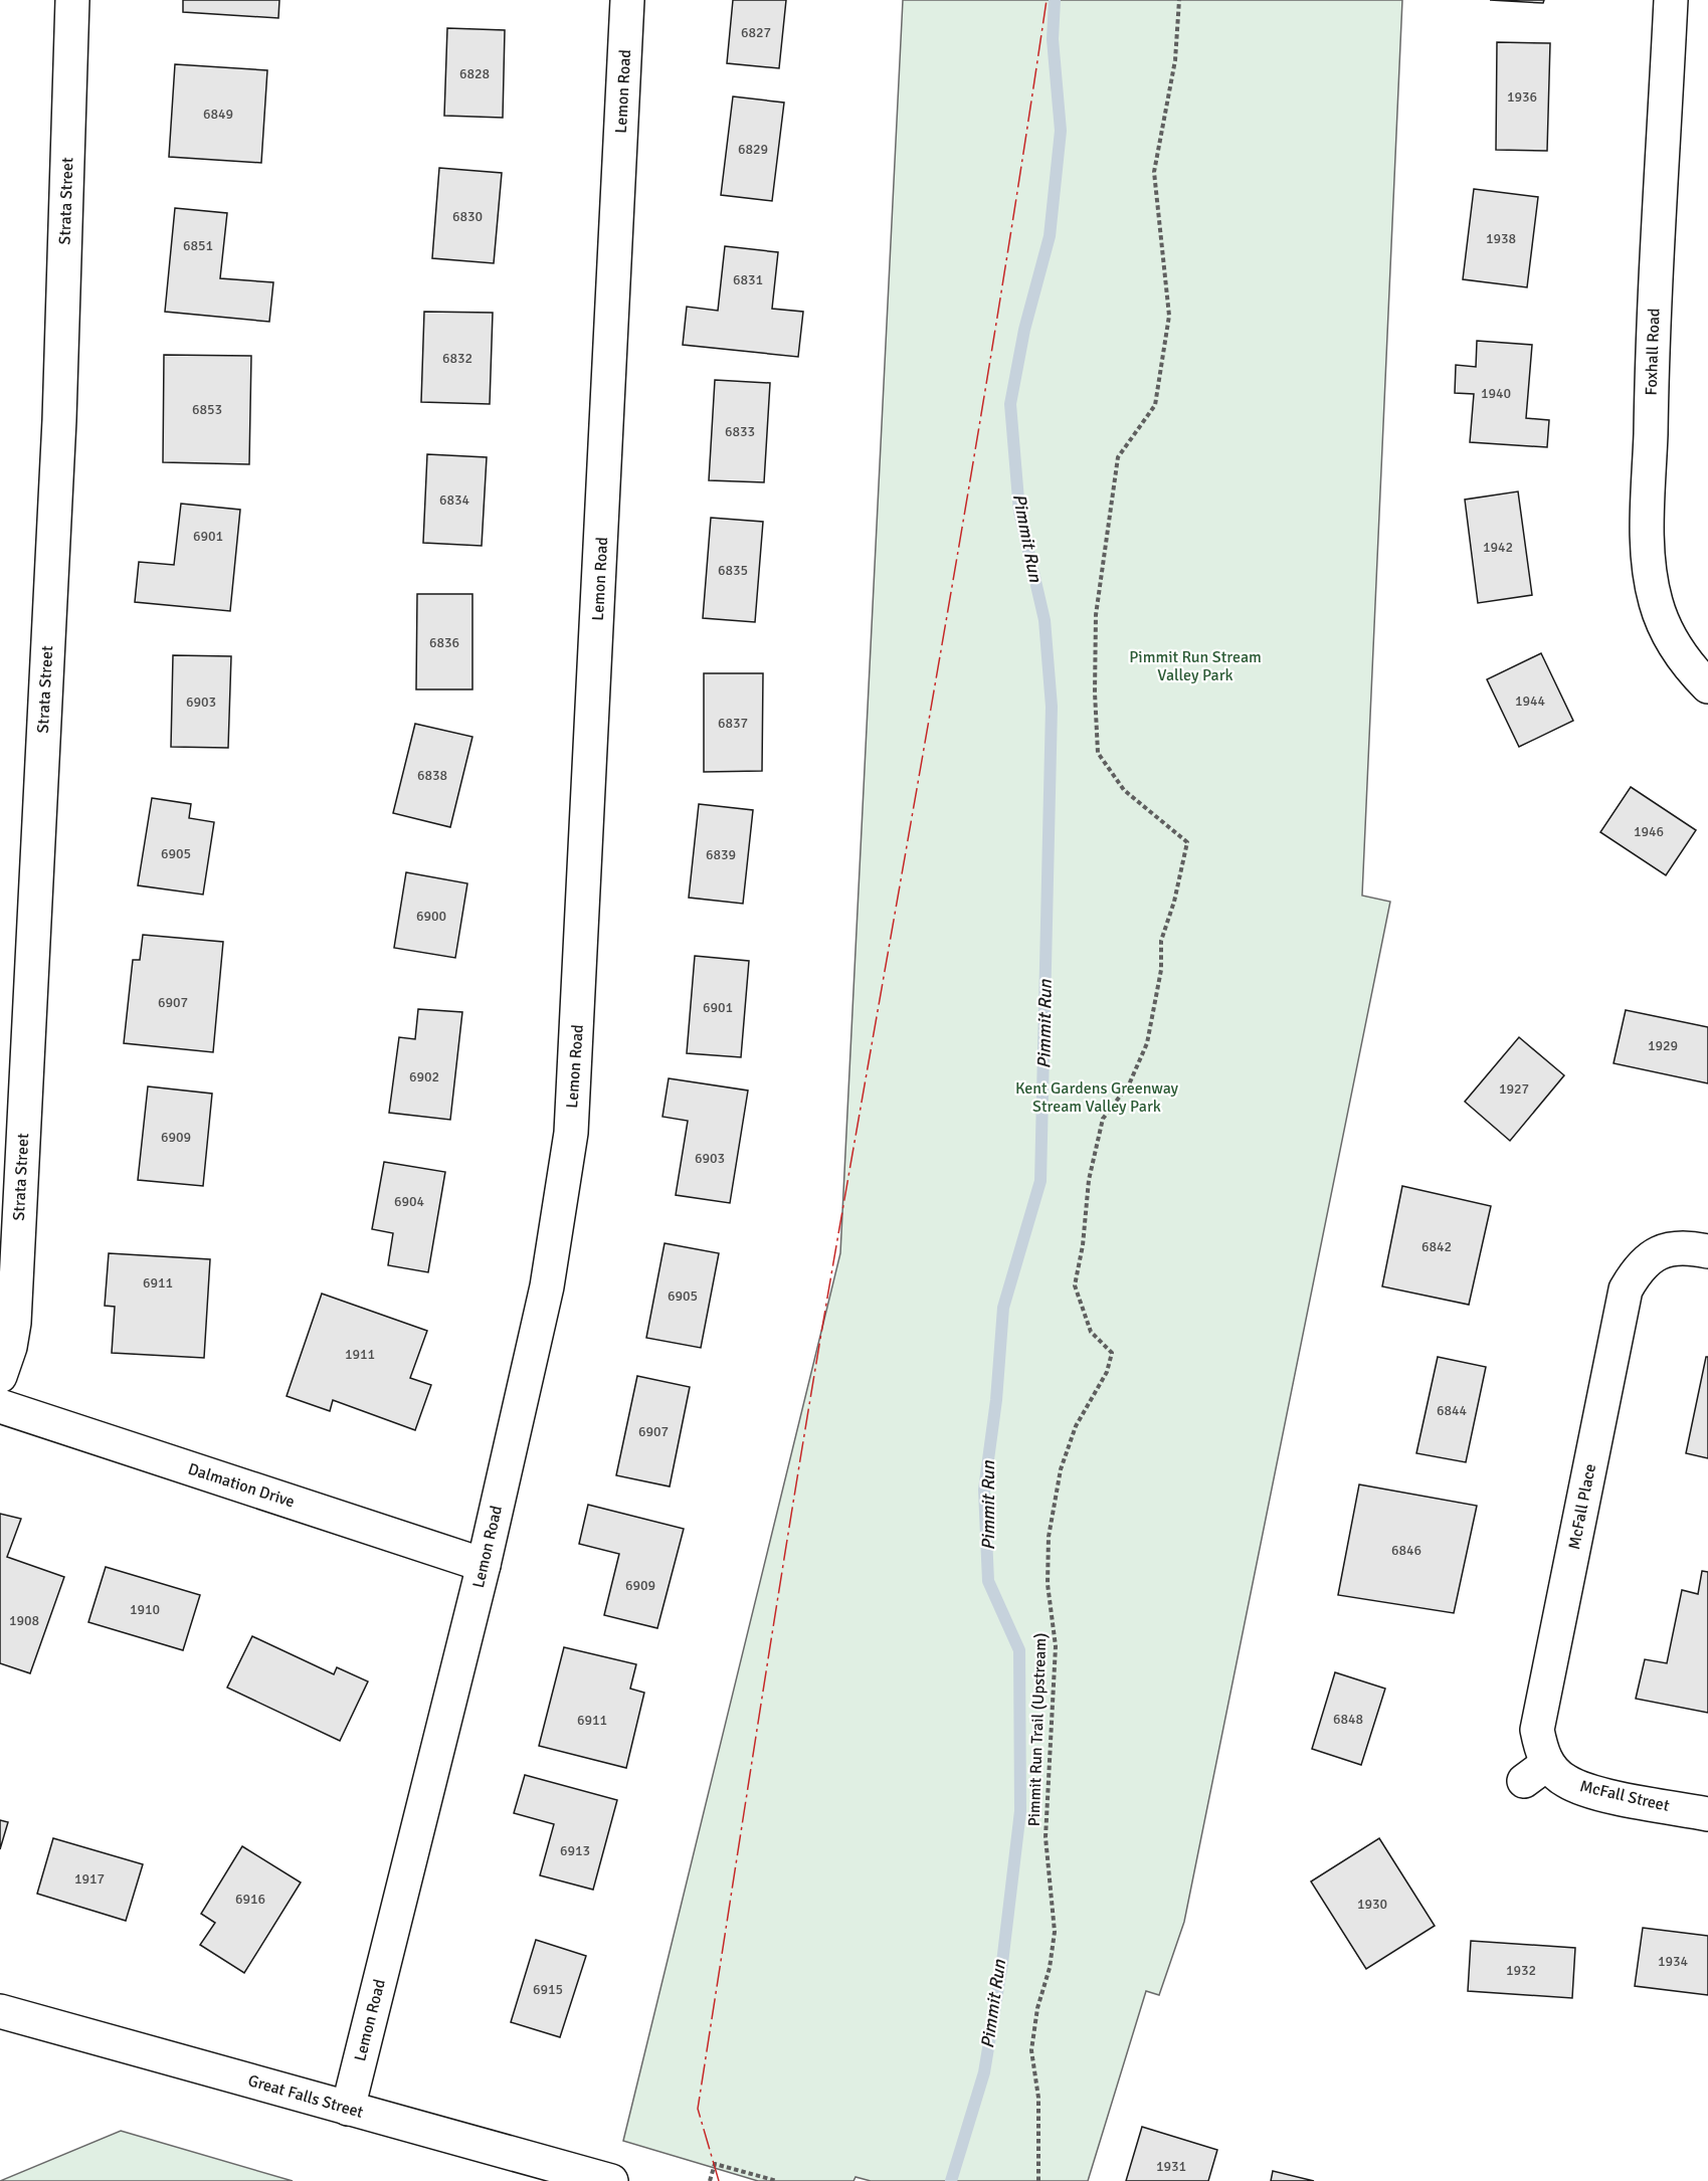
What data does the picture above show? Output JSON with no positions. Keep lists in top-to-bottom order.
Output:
{
  "streets": {
    "street": [
      "Lemon Road",
      "Strata Street",
      "Foxhall Road",
      "Dalmation Drive",
      "McFall Place",
      "McFall Street",
      "Great Falls Street"
    ],
    "path": ["Pimmit Run Trail (Upstream)"]
  },
  "crossings": [
    ["Lemon Road", "Dalmation Drive"],
    ["Lemon Road", "Great Falls Street"],
    ["McFall Place", "McFall Street"]
  ],
  "water": ["Pimmit Run"],
  "parks": ["Pimmit Run Stream Valley Park", "Kent Gardens Greenway Stream Valley Park"],
  "house_numbers": [
    "6827",
    "6828",
    "1936",
    "6849",
    "6829",
    "6830",
    "1938",
    "6851",
    "6831",
    "6832",
    "1940",
    "6853",
    "6833",
    "6834",
    "6901",
    "1942",
    "6835",
    "6836",
    "1944",
    "6903",
    "6837",
    "6838",
    "1946",
    "6905",
    "6839",
    "6900",
    "6907",
    "6901",
    "1929",
    "6902",
    "1927",
    "6909",
    "6903",
    "6904",
    "6842",
    "6911",
    "6905",
    "1911",
    "6844",
    "6907",
    "6846",
    "6909",
    "1910",
    "1908",
    "6848",
    "6911",
    "6913",
    "1917",
    "6916",
    "1930",
    "1934",
    "1932",
    "6915",
    "1931"
  ]
}
